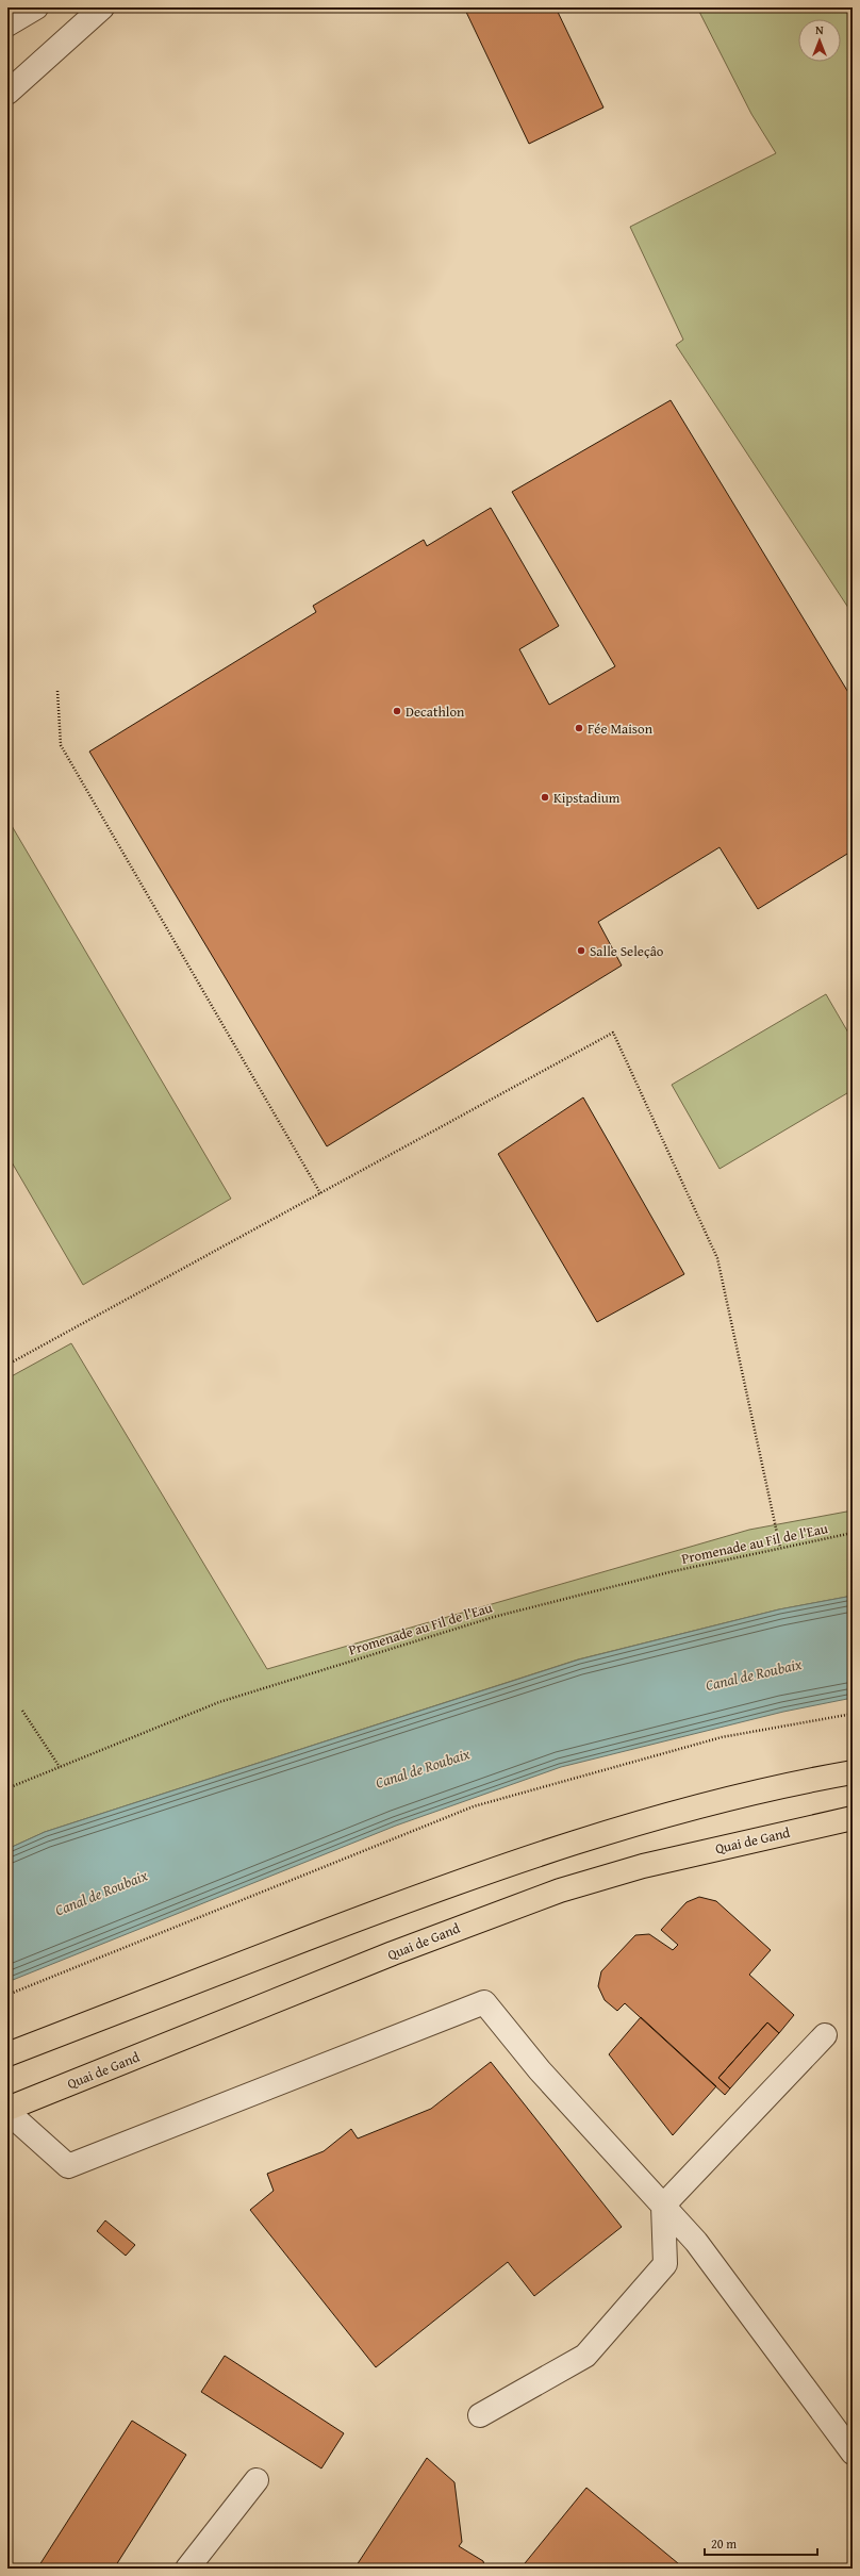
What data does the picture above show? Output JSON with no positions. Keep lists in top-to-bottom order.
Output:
{
  "streets": {
    "main road": ["Quai de Gand"],
    "path": ["Promenade au Fil de l'Eau"]
  },
  "water": ["Canal de Roubaix"],
  "places": [
    "Decathlon",
    "Fée Maison",
    "Kipstadium",
    "Salle Seleçâo"
  ],
  "scale_bar": "20 m",
  "north": "top"
}
